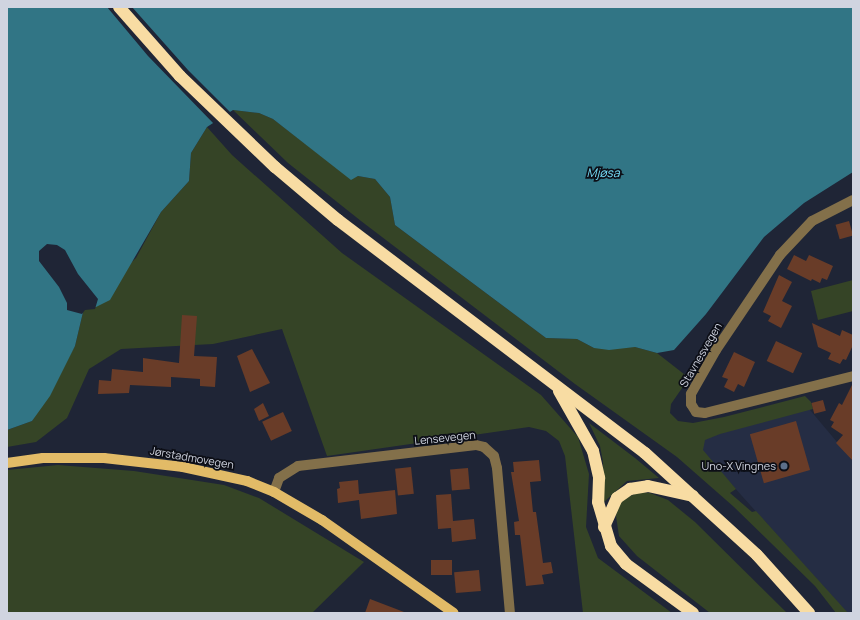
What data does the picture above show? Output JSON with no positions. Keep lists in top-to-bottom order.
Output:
{
  "streets": {
    "main road": ["Jørstadmovegen"],
    "street": ["Stavnesvegen", "Lensevegen"]
  },
  "crossings": [
    ["Lensevegen", "Jørstadmovegen"]
  ],
  "water": ["Mjøsa"],
  "places": ["Uno-X Vingnes"]
}
